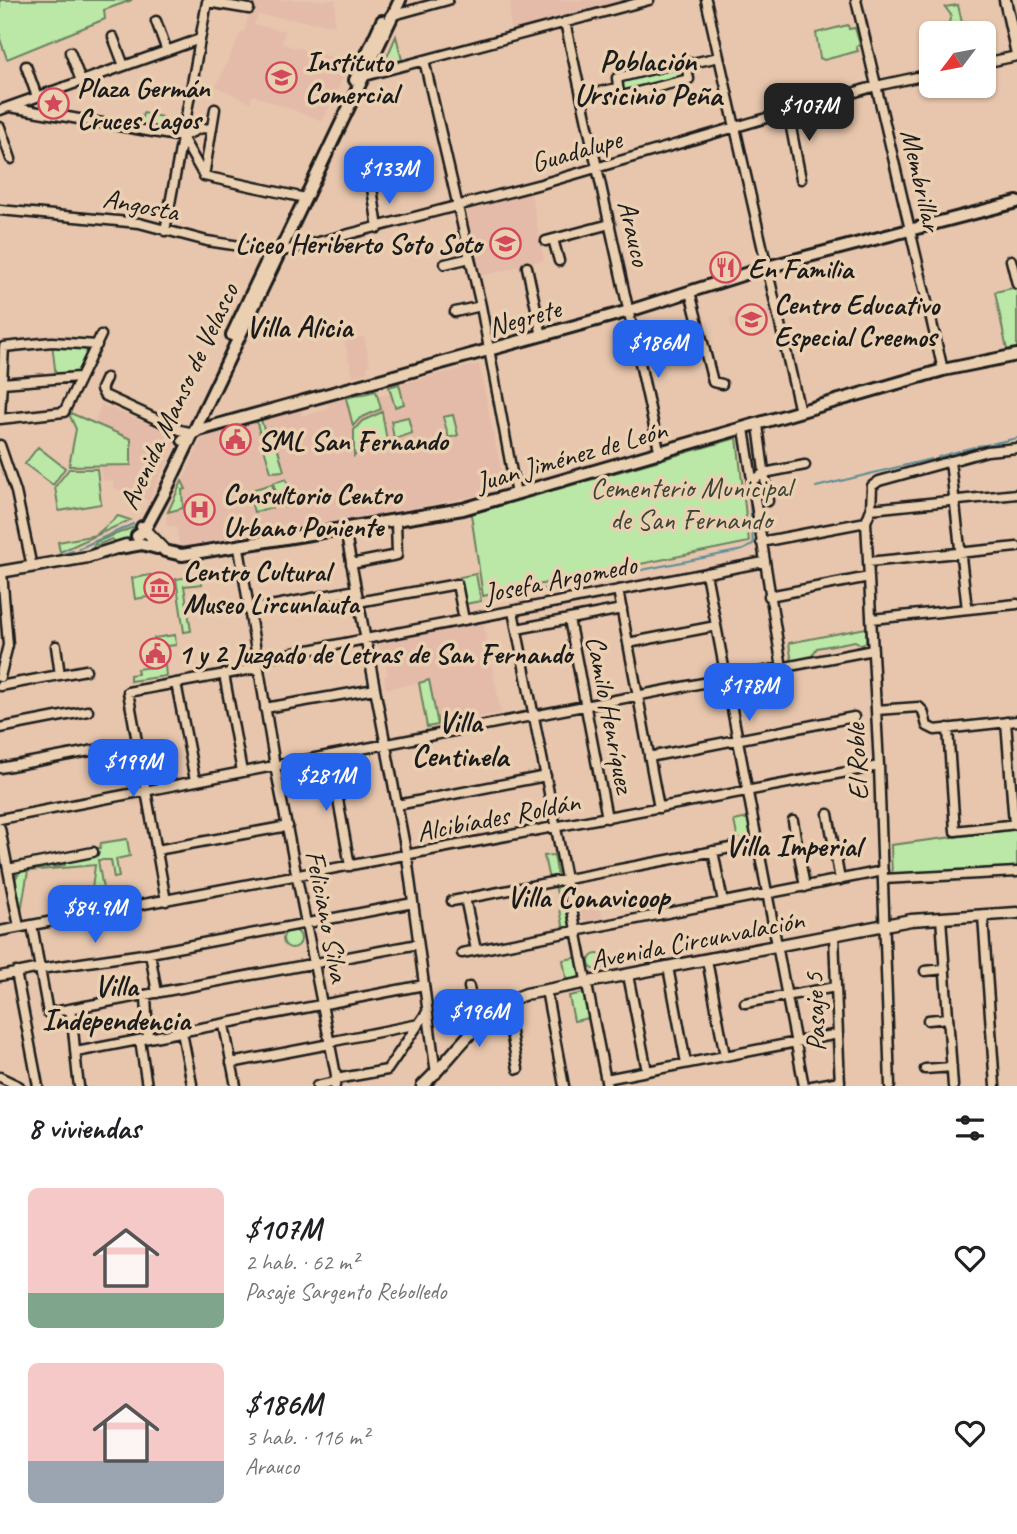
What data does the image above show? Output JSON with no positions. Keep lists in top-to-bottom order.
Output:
{
  "streets": {
    "main road": ["Negrete", "Avenida Manso de Velasco", "Juan Jiménez de León"],
    "street": [
      "Guadalupe",
      "Membrillar",
      "Angosta",
      "Arauco",
      "Josefa Argomedo",
      "Camilo Henríquez",
      "El Roble",
      "Alcibíades Roldán",
      "Feliciano Silva",
      "Avenida Circunvalación",
      "Pasaje 5"
    ]
  },
  "crossings": [
    ["Guadalupe", "Membrillar"],
    ["Guadalupe", "Angosta"],
    ["Guadalupe", "Arauco"],
    ["Guadalupe", "Avenida Manso de Velasco"],
    ["Membrillar", "Negrete"],
    ["Membrillar", "Juan Jiménez de León"],
    ["Angosta", "Avenida Manso de Velasco"],
    ["Arauco", "Negrete"],
    ["Arauco", "Juan Jiménez de León"],
    ["Negrete", "Avenida Manso de Velasco"],
    ["Juan Jiménez de León", "Feliciano Silva"],
    ["Josefa Argomedo", "Feliciano Silva"],
    ["Camilo Henríquez", "Alcibíades Roldán"],
    ["El Roble", "Alcibíades Roldán"],
    ["El Roble", "Avenida Circunvalación"],
    ["Alcibíades Roldán", "Feliciano Silva"],
    ["Avenida Circunvalación", "Pasaje 5"]
  ],
  "districts": [
    "Población Ursicinio Peña",
    "Villa Alicia",
    "Villa Centinela",
    "Villa Imperial",
    "Villa Conavicoop",
    "Villa Independencia"
  ],
  "parks": ["Cementerio Municipal de San Fernando"],
  "places": {
    "school or university": ["Instituto Comercial", "Liceo Heriberto Soto Soto", "Centro Educativo Especial Creemos"],
    "place": ["Plaza Germán Cruces Lagos"],
    "restaurant": ["En Familia"],
    "public building": ["SML San Fernando", "1 y 2 Juzgado de Letras de San Fernando"],
    "hospital": ["Consultorio Centro Urbano Poniente"],
    "museum": ["Centro Cultural Museo Lircunlauta"]
  },
  "north": "bottom left",
  "page": {
    "price": [
      "$107M",
      "$133M",
      "$186M",
      "$178M",
      "$199M",
      "$281M",
      "$84.9M",
      "$196M"
    ],
    "heading": "8 viviendas",
    "list": [
      {
        "name": "$107M",
        "note": "2 hab. · 62 m² · Pasaje Sargento Rebolledo"
      },
      {
        "name": "$186M",
        "note": "3 hab. · 116 m² · Arauco"
      }
    ]
  }
}
